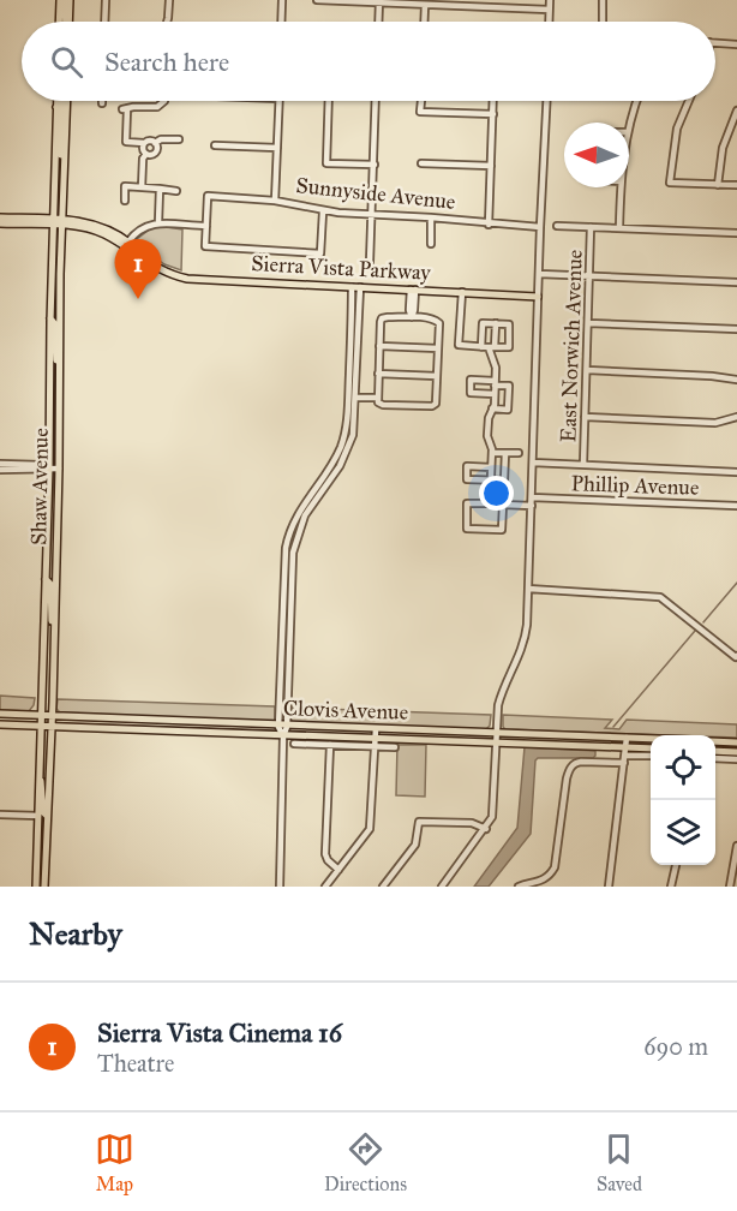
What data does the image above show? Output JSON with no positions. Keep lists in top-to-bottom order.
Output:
{
  "streets": {
    "main road": ["Sierra Vista Parkway", "Shaw Avenue", "Clovis Avenue"],
    "street": ["Sunnyside Avenue", "East Norwich Avenue", "Phillip Avenue"]
  },
  "crossings": [
    ["Sierra Vista Parkway", "Shaw Avenue"],
    ["Shaw Avenue", "Clovis Avenue"]
  ],
  "north": "left",
  "page": {
    "search": "Search here",
    "pins": "1",
    "heading": "Nearby",
    "list": [
      {
        "mark": "1",
        "name": "Sierra Vista Cinema 16",
        "note": "Theatre",
        "value": "690 m"
      }
    ],
    "nav": ["Map", "Directions", "Saved"]
  }
}
